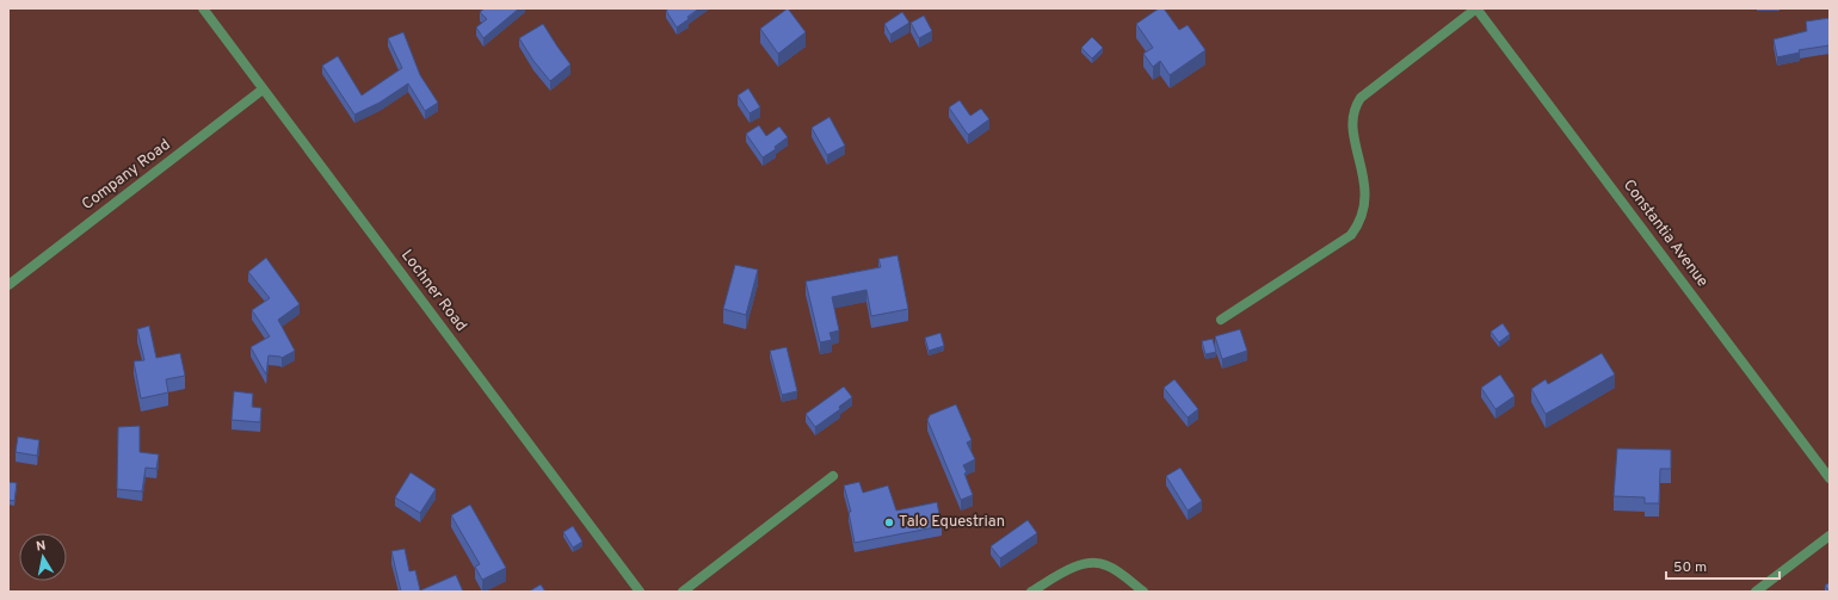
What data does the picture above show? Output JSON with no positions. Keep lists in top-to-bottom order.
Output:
{
  "streets": {
    "street": ["Company Road", "Constantia Avenue", "Lochner Road"]
  },
  "crossings": [
    ["Company Road", "Lochner Road"]
  ],
  "places": ["Talo Equestrian"],
  "scale_bar": "50 m",
  "north": "top"
}
